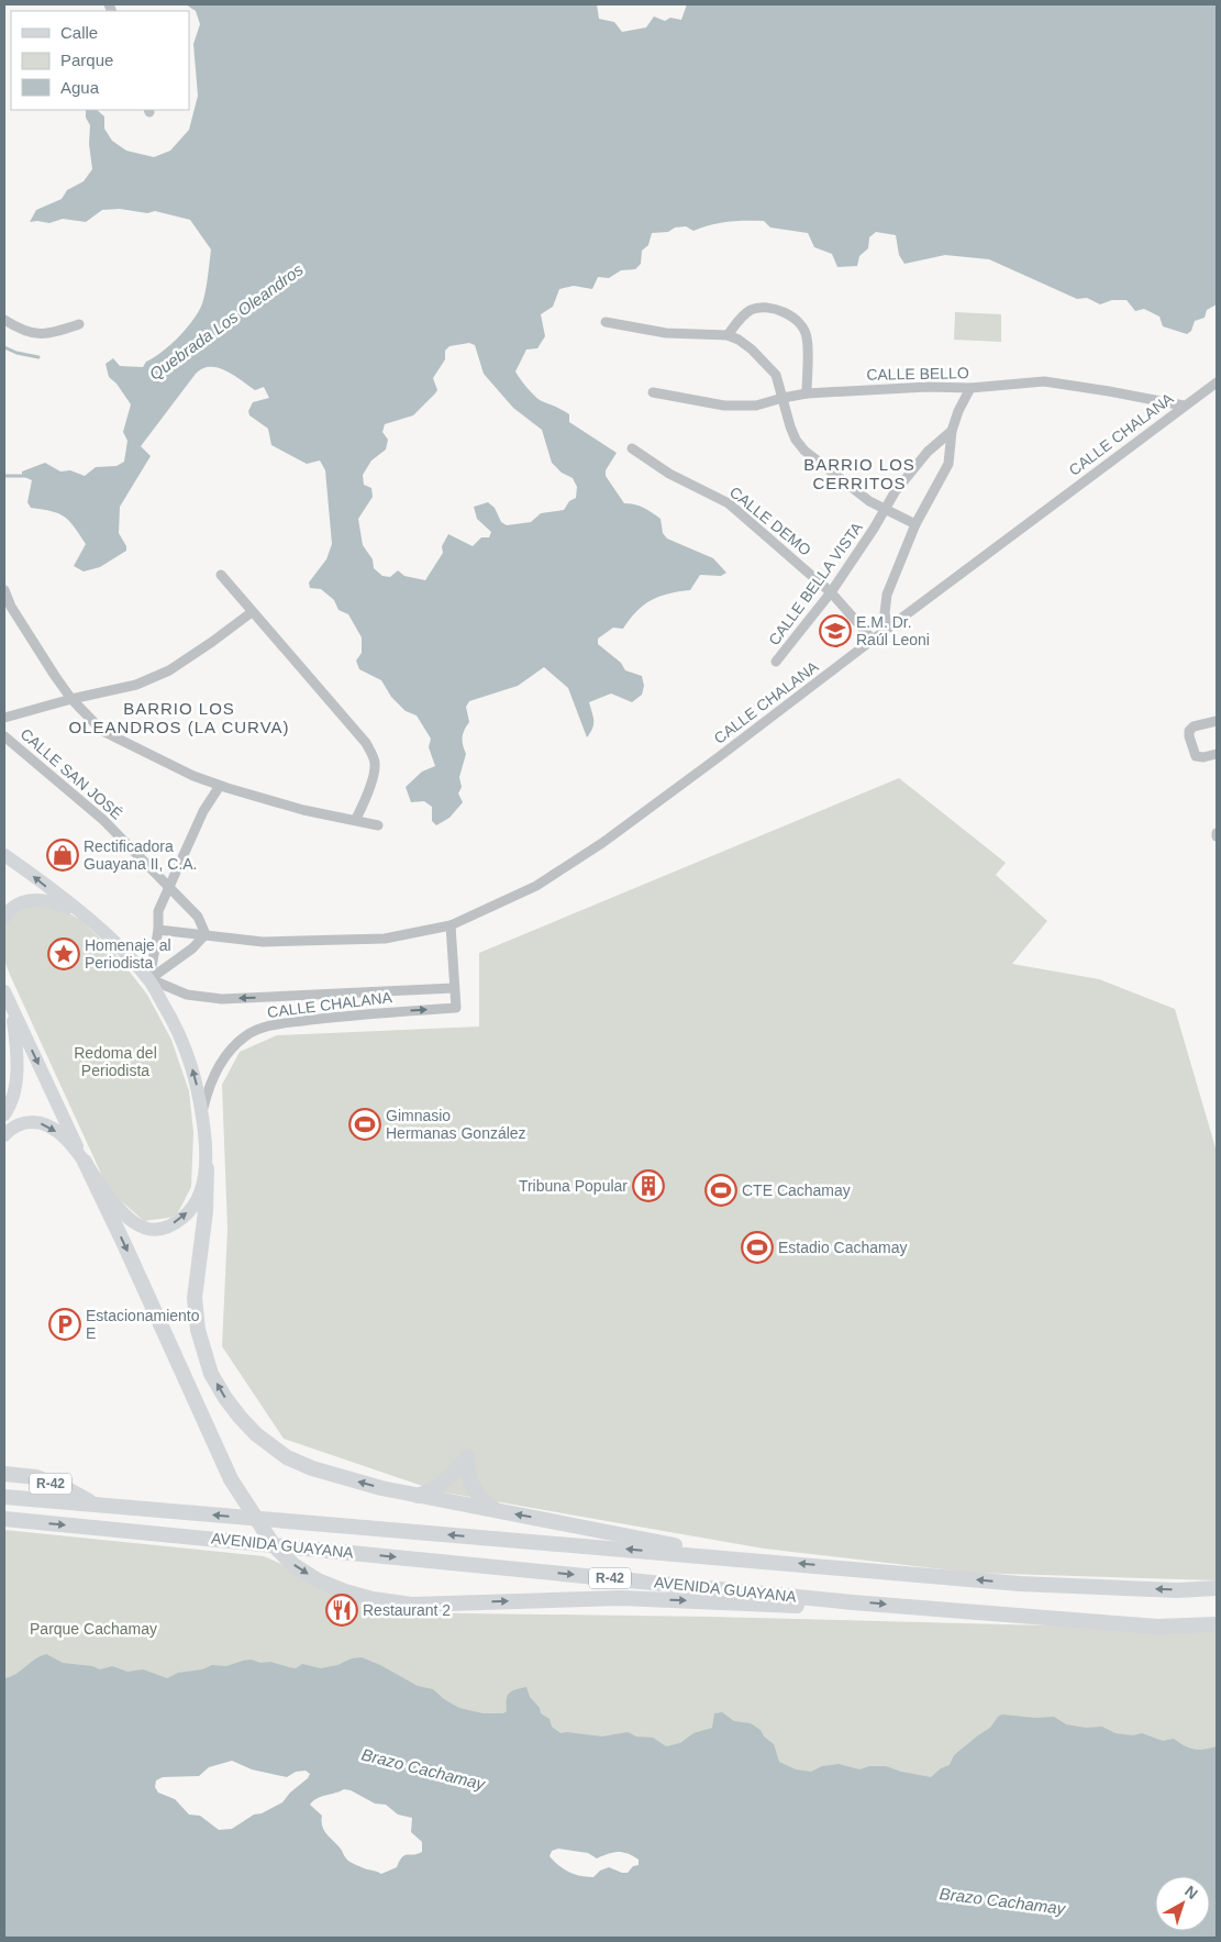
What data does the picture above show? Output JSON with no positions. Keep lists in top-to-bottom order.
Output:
{
  "streets": {
    "main road": ["R-42", "AVENIDA GUAYANA"],
    "street": [
      "CALLE BELLO",
      "CALLE CHALANA",
      "CALLE DEMO",
      "CALLE BELLA VISTA",
      "CALLE SAN JOSÉ"
    ]
  },
  "crossings": [
    ["CALLE BELLO", "CALLE CHALANA"],
    ["CALLE BELLO", "CALLE BELLA VISTA"],
    ["CALLE CHALANA", "CALLE DEMO"],
    ["CALLE CHALANA", "CALLE SAN JOSÉ"],
    ["CALLE DEMO", "CALLE BELLA VISTA"],
    ["R-42", "AVENIDA GUAYANA"]
  ],
  "districts": ["BARRIO LOS CERRITOS", "BARRIO LOS OLEANDROS (LA CURVA)"],
  "water": ["Quebrada Los Oleandros", "Brazo Cachamay"],
  "parks": ["Redoma del Periodista", "Parque Cachamay"],
  "places": {
    "school or university": ["E.M. Dr. Raúl Leoni"],
    "shop": ["Rectificadora Guayana II, C.A."],
    "place": ["Homenaje al Periodista"],
    "sports": ["Gimnasio Hermanas González", "CTE Cachamay", "Estadio Cachamay"],
    "building": ["Tribuna Popular"],
    "parking": ["Estacionamiento E"],
    "restaurant": ["Restaurant 2"]
  },
  "legend": ["Calle", "Parque", "Agua"],
  "north": "top right"
}
